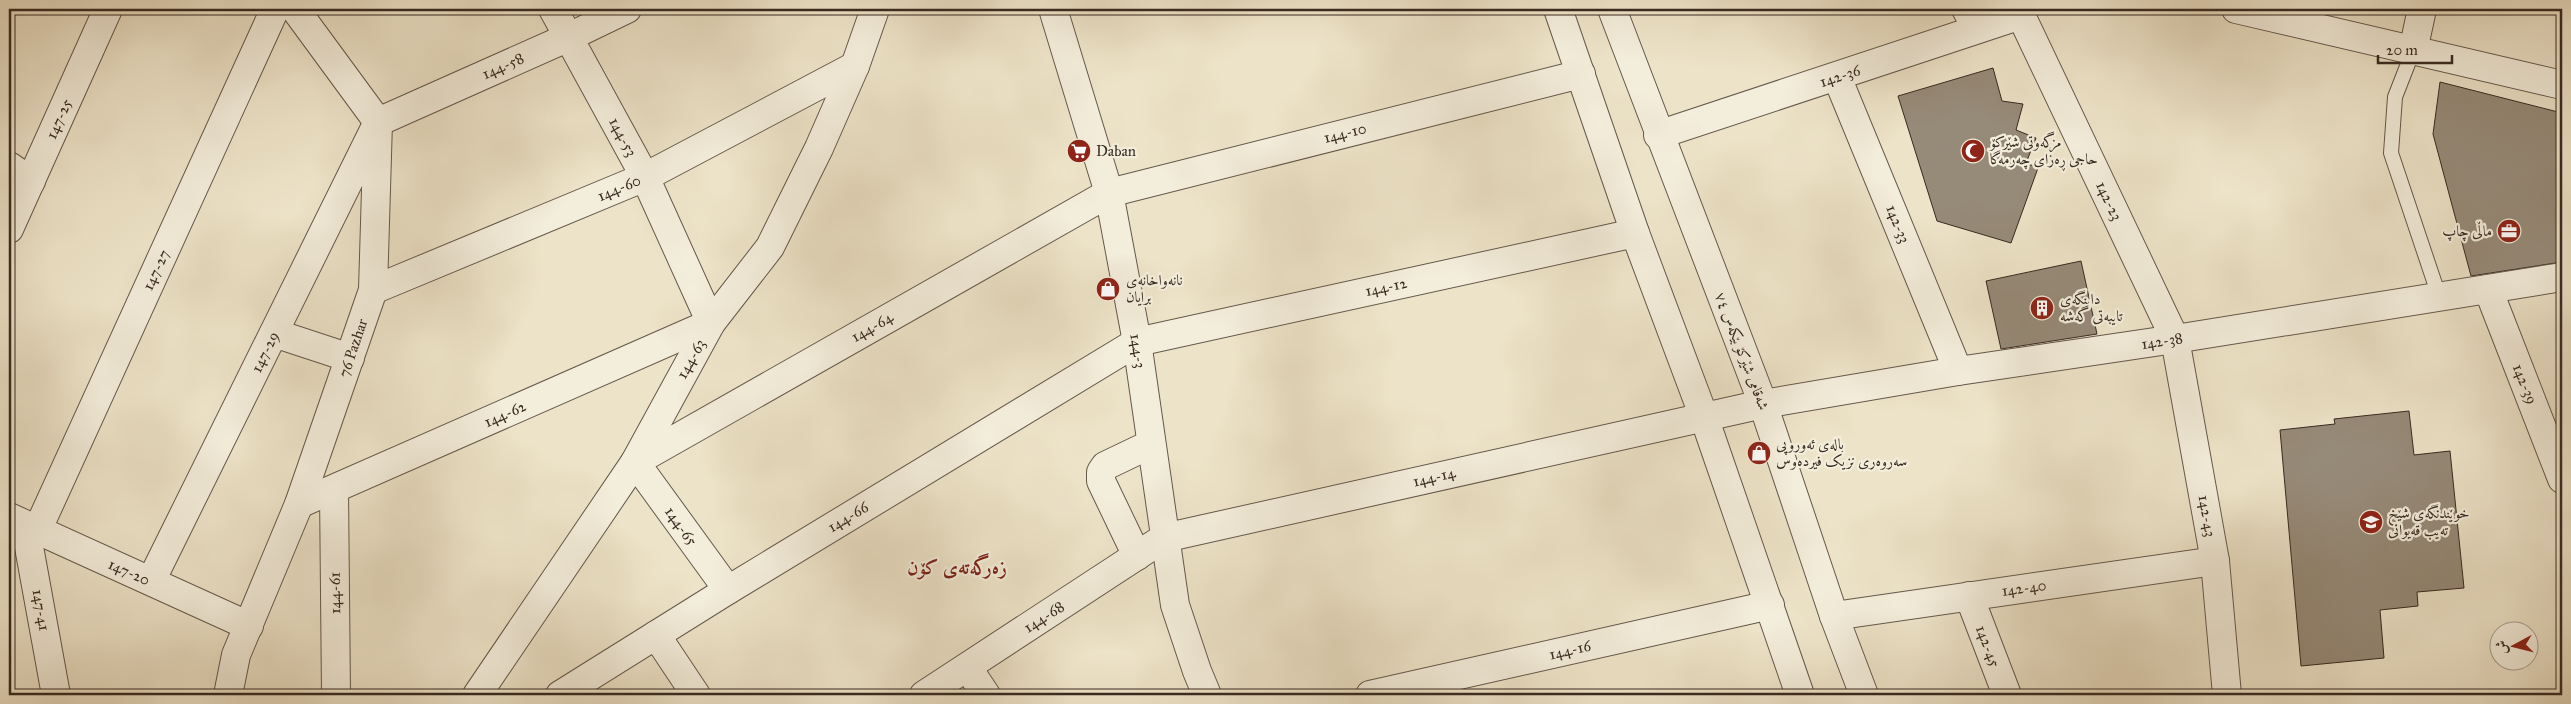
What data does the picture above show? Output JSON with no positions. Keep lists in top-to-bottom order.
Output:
{
  "streets": {
    "street": [
      "144-58",
      "142-36",
      "147-25",
      "144-10",
      "144-53",
      "144-60",
      "142-23",
      "142-33",
      "147-27",
      "144-12",
      "144-64",
      "142-38",
      "76 Pazhar",
      "144-3",
      "شەقامی شێرکۆ بێکەس ٧٤",
      "147-29",
      "144-63",
      "142-39",
      "144-62",
      "144-14",
      "142-43",
      "144-66",
      "144-65",
      "147-20",
      "142-40",
      "144-61",
      "147-41",
      "144-68",
      "142-45",
      "144-16"
    ]
  },
  "crossings": [
    ["144-58", "144-53"],
    ["144-58", "76 Pazhar"],
    ["144-58", "147-29"],
    ["142-36", "142-23"],
    ["142-36", "142-33"],
    ["142-36", "شەقامی شێرکۆ بێکەس ٧٤"],
    ["144-10", "144-64"],
    ["144-10", "144-3"],
    ["144-53", "144-60"],
    ["144-53", "144-63"],
    ["144-53", "144-62"],
    ["144-60", "76 Pazhar"],
    ["144-60", "144-63"],
    ["142-23", "142-38"],
    ["142-23", "142-43"],
    ["142-33", "142-38"],
    ["147-27", "147-20"],
    ["147-27", "147-41"],
    ["144-12", "144-3"],
    ["144-12", "144-66"],
    ["144-64", "144-3"],
    ["144-64", "144-63"],
    ["144-64", "144-65"],
    ["142-38", "شەقامی شێرکۆ بێکەس ٧٤"],
    ["142-38", "142-39"],
    ["142-38", "144-14"],
    ["142-38", "142-43"],
    ["76 Pazhar", "147-29"],
    ["76 Pazhar", "144-62"],
    ["76 Pazhar", "147-20"],
    ["144-3", "144-14"],
    ["144-3", "144-66"],
    ["144-3", "144-68"],
    ["شەقامی شێرکۆ بێکەس ٧٤", "144-14"],
    ["شەقامی شێرکۆ بێکەس ٧٤", "142-40"],
    ["147-29", "147-20"],
    ["144-63", "144-62"],
    ["144-63", "144-65"],
    ["144-62", "144-61"],
    ["144-14", "144-68"],
    ["142-43", "142-40"],
    ["144-66", "144-65"],
    ["147-20", "147-41"],
    ["142-40", "142-45"]
  ],
  "districts": ["زەرگەتەی کۆن"],
  "places": {
    "supermarket": ["Daban"],
    "mosque": ["مزگەوتی شێرکۆ حاجی ڕەزای چەرمەگا"],
    "office": ["ماڵی چاپ"],
    "shop": ["نانەواخانەی برایان", "بالەی ئەوروپی سەروەری نزیک فیردەوس"],
    "building": ["داینگەی تایبەتی گەشە"],
    "school or university": ["خوێندنگەی شێخ تەیب قەیوانی"]
  },
  "scale_bar": "20 m",
  "north": "left"
}
